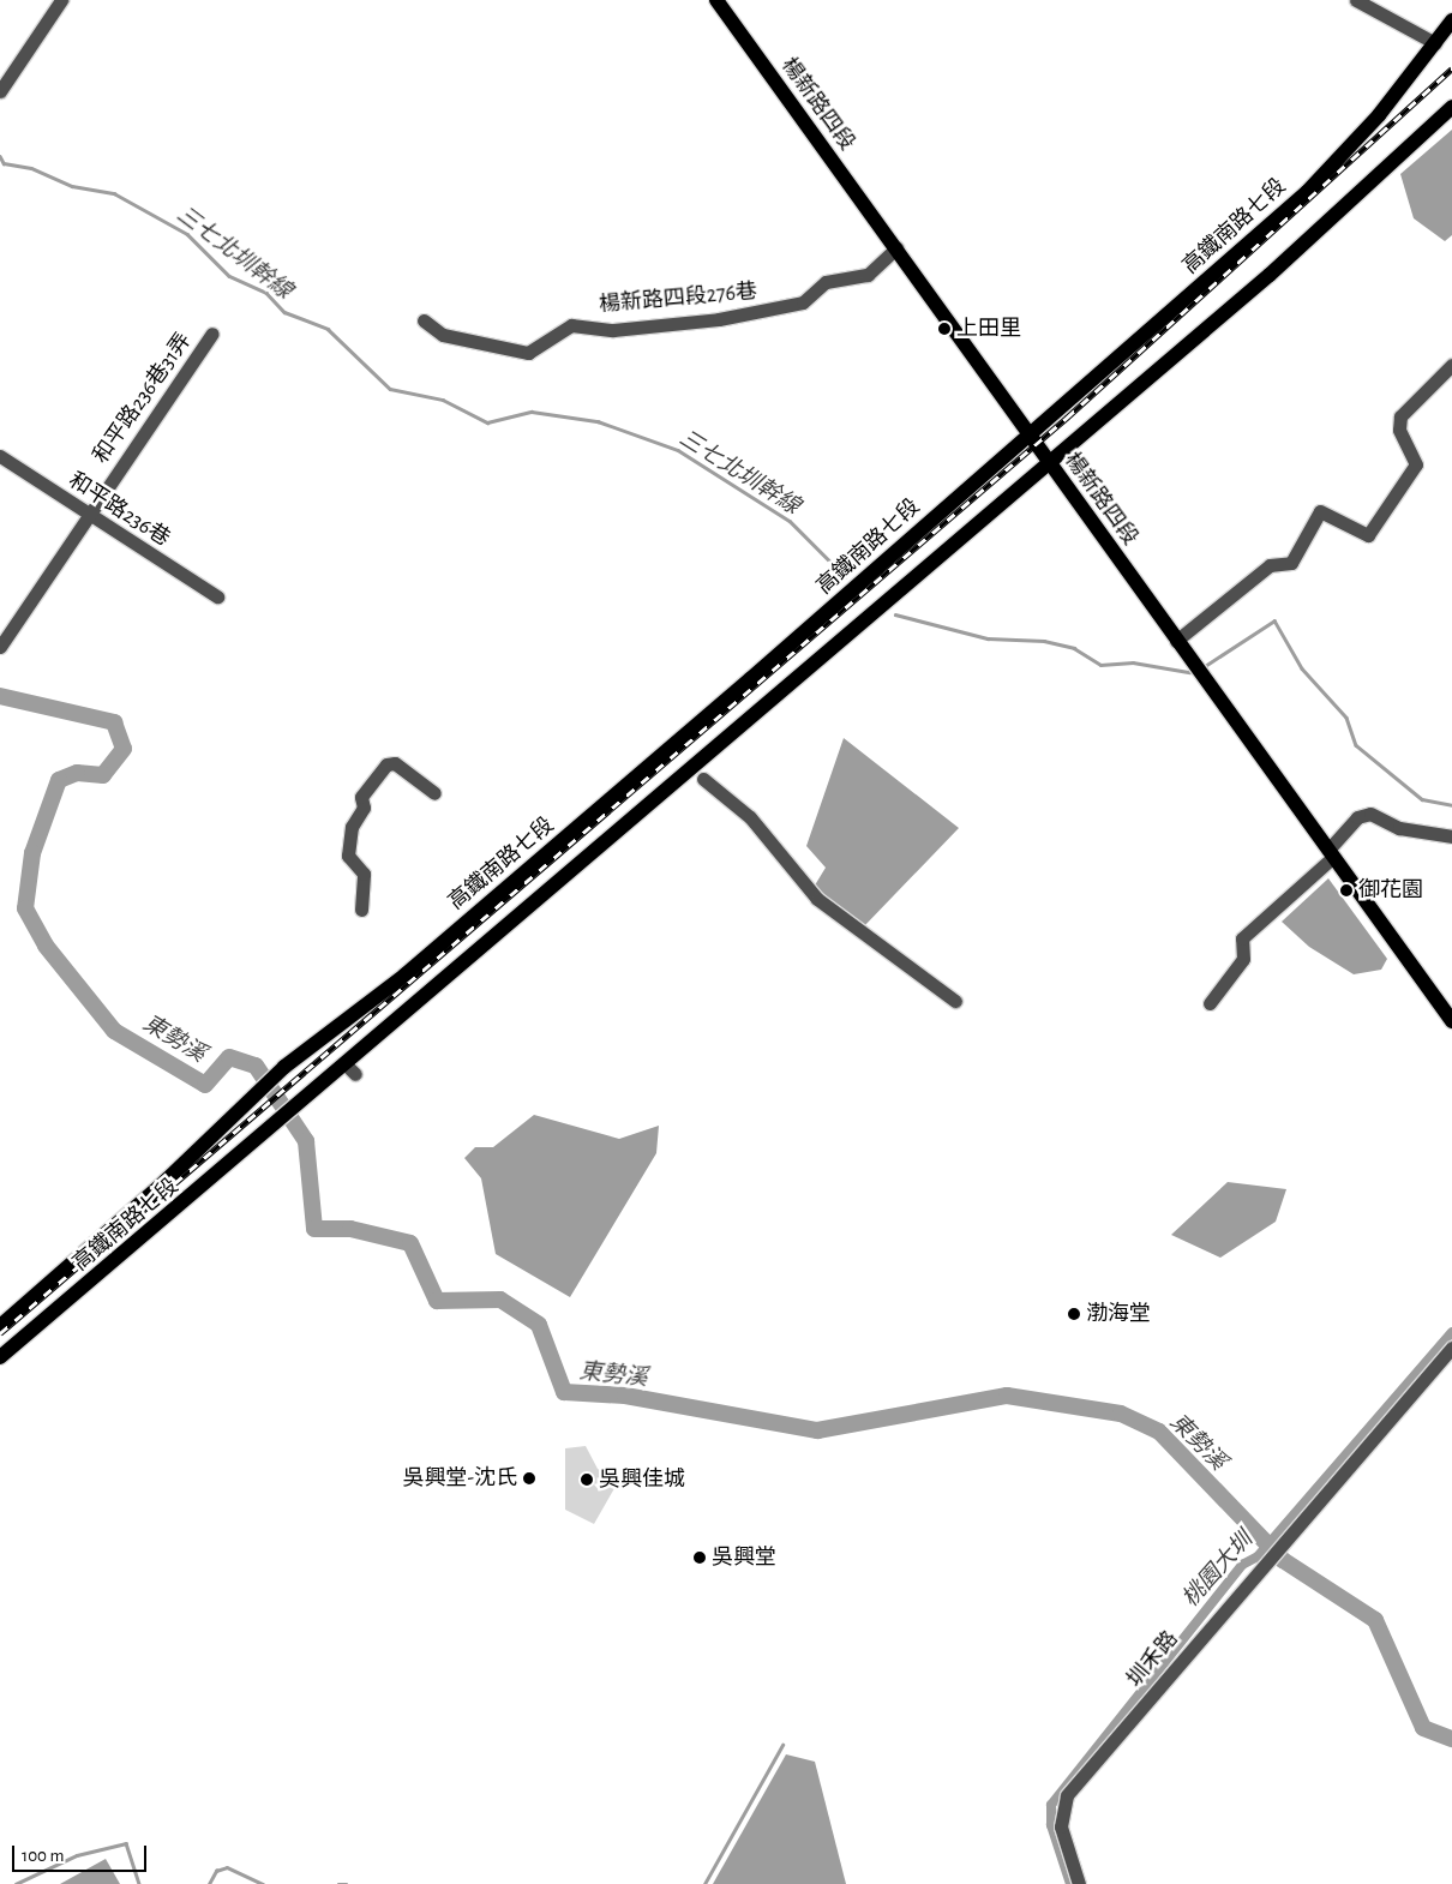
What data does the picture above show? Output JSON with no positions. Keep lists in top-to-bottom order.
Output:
{
  "streets": {
    "main road": ["楊新路四段", "高鐵南路七段"],
    "street": [
      "楊新路四段276巷",
      "和平路236巷31弄",
      "和平路236巷",
      "圳禾路"
    ]
  },
  "crossings": [
    ["楊新路四段", "高鐵南路七段"],
    ["楊新路四段", "楊新路四段276巷"],
    ["和平路236巷31弄", "和平路236巷"]
  ],
  "water": ["三七北圳幹線", "東勢溪", "桃園大圳"],
  "places": [
    "上田里",
    "御花園",
    "渤海堂",
    "吳興堂-沈氏",
    "吳興佳城",
    "吳興堂"
  ],
  "scale_bar": "100 m"
}
